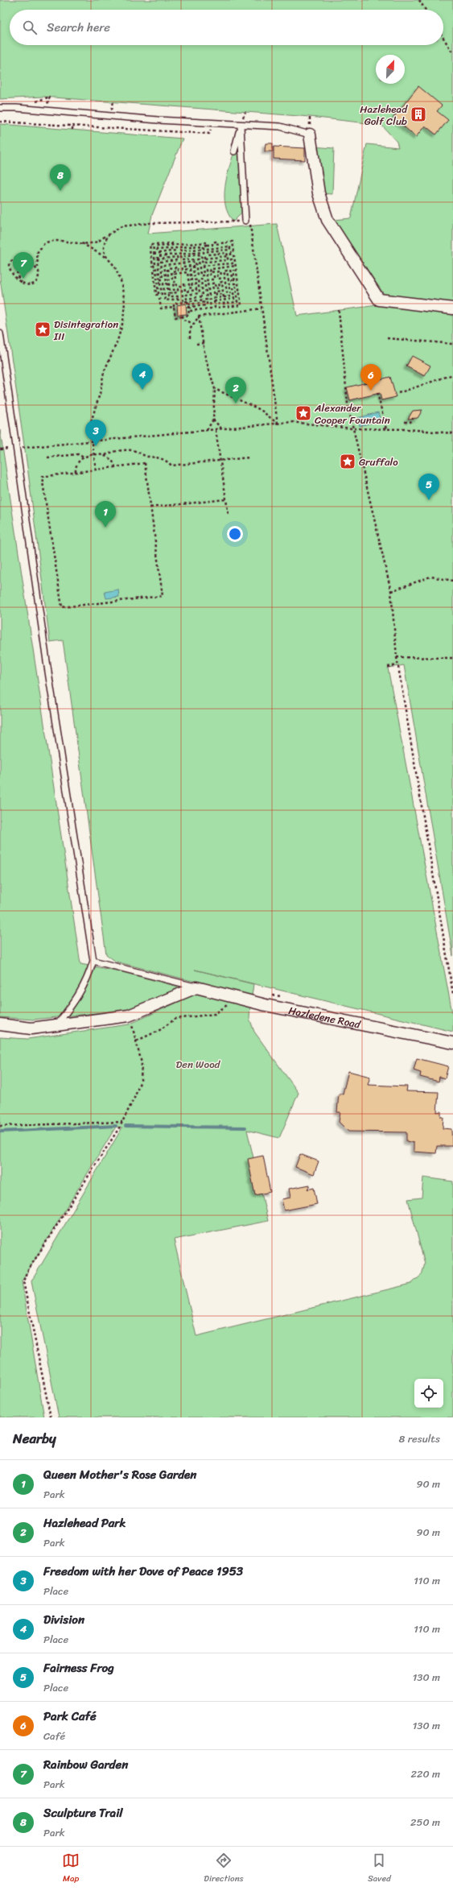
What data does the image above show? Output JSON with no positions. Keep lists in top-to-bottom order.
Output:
{
  "streets": {
    "street": ["Hazledene Road"]
  },
  "parks": ["Den Wood"],
  "places": {
    "building": ["Hazlehead Golf Club"],
    "place": ["Disintegration III", "Alexander Cooper Fountain", "Gruffalo"]
  },
  "north": "top right",
  "page": {
    "search": "Search here",
    "pins": [
      "8",
      "7",
      "4",
      "6",
      "2",
      "3",
      "5",
      "1"
    ],
    "heading": ["Nearby", "8 results"],
    "list": [
      {
        "mark": "1",
        "name": "Queen Mother's Rose Garden",
        "note": "Park",
        "value": "90 m"
      },
      {
        "mark": "2",
        "name": "Hazlehead Park",
        "note": "Park",
        "value": "90 m"
      },
      {
        "mark": "3",
        "name": "Freedom with her Dove of Peace 1953",
        "note": "Place",
        "value": "110 m"
      },
      {
        "mark": "4",
        "name": "Division",
        "note": "Place",
        "value": "110 m"
      },
      {
        "mark": "5",
        "name": "Fairness Frog",
        "note": "Place",
        "value": "130 m"
      },
      {
        "mark": "6",
        "name": "Park Café",
        "note": "Café",
        "value": "130 m"
      },
      {
        "mark": "7",
        "name": "Rainbow Garden",
        "note": "Park",
        "value": "220 m"
      },
      {
        "mark": "8",
        "name": "Sculpture Trail",
        "note": "Park",
        "value": "250 m"
      }
    ],
    "nav": ["Map", "Directions", "Saved"]
  }
}
